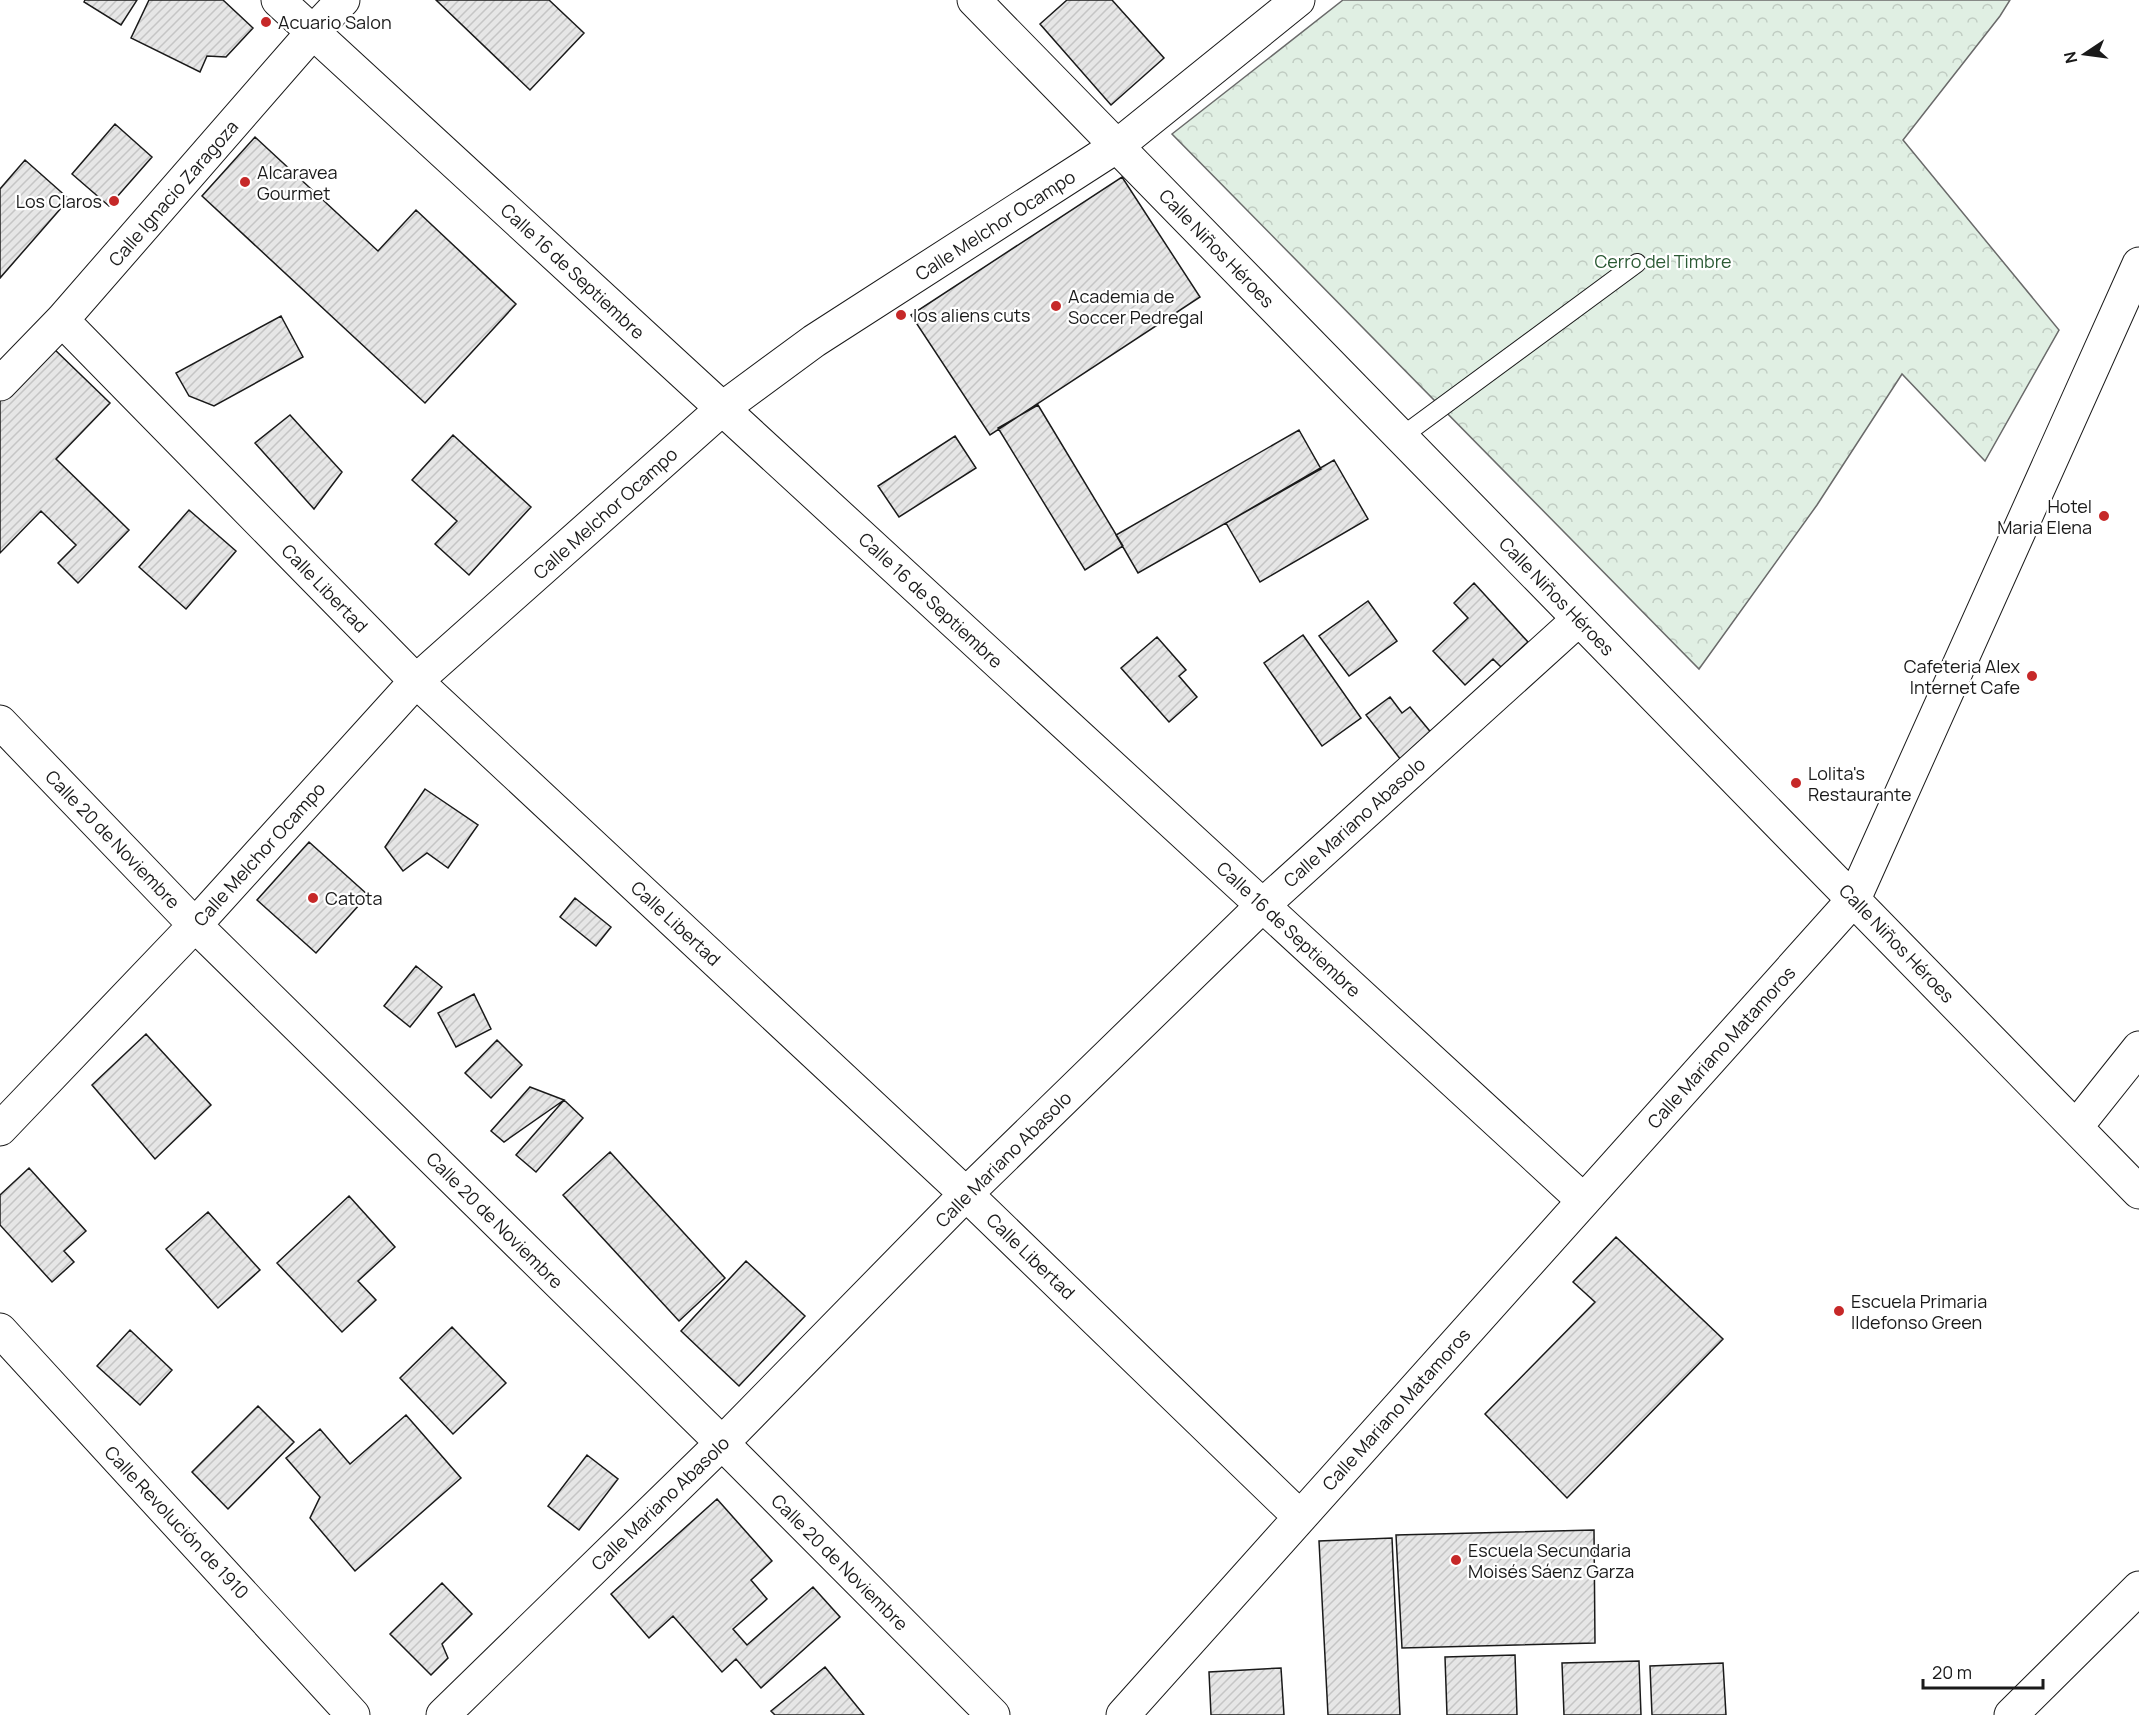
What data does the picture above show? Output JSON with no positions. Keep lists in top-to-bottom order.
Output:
{
  "streets": {
    "street": [
      "Calle Ignacio Zaragoza",
      "Calle Melchor Ocampo",
      "Calle Niños Héroes",
      "Calle 16 de Septiembre",
      "Calle Libertad",
      "Calle Mariano Abasolo",
      "Calle 20 de Noviembre",
      "Calle Mariano Matamoros",
      "Calle Revolución de 1910"
    ]
  },
  "crossings": [
    ["Calle Ignacio Zaragoza", "Calle 16 de Septiembre"],
    ["Calle Ignacio Zaragoza", "Calle Libertad"],
    ["Calle Melchor Ocampo", "Calle Niños Héroes"],
    ["Calle Melchor Ocampo", "Calle 16 de Septiembre"],
    ["Calle Melchor Ocampo", "Calle Libertad"],
    ["Calle Melchor Ocampo", "Calle 20 de Noviembre"],
    ["Calle Niños Héroes", "Calle Mariano Abasolo"],
    ["Calle Niños Héroes", "Calle Mariano Matamoros"],
    ["Calle 16 de Septiembre", "Calle Mariano Abasolo"],
    ["Calle 16 de Septiembre", "Calle Mariano Matamoros"],
    ["Calle Libertad", "Calle Mariano Abasolo"],
    ["Calle Libertad", "Calle Mariano Matamoros"],
    ["Calle Mariano Abasolo", "Calle 20 de Noviembre"]
  ],
  "parks": ["Cerro del Timbre"],
  "places": [
    "Acuario Salon",
    "Alcaravea Gourmet",
    "Los Claros",
    "Academia de Soccer Pedregal",
    "los aliens cuts",
    "Hotel Maria Elena",
    "Cafeteria Alex Internet Cafe",
    "Lolita's Restaurante",
    "Catota",
    "Escuela Primaria Ildefonso Green",
    "Escuela Secundaria Moisés Sáenz Garza"
  ],
  "scale_bar": "20 m",
  "north": "left"
}
